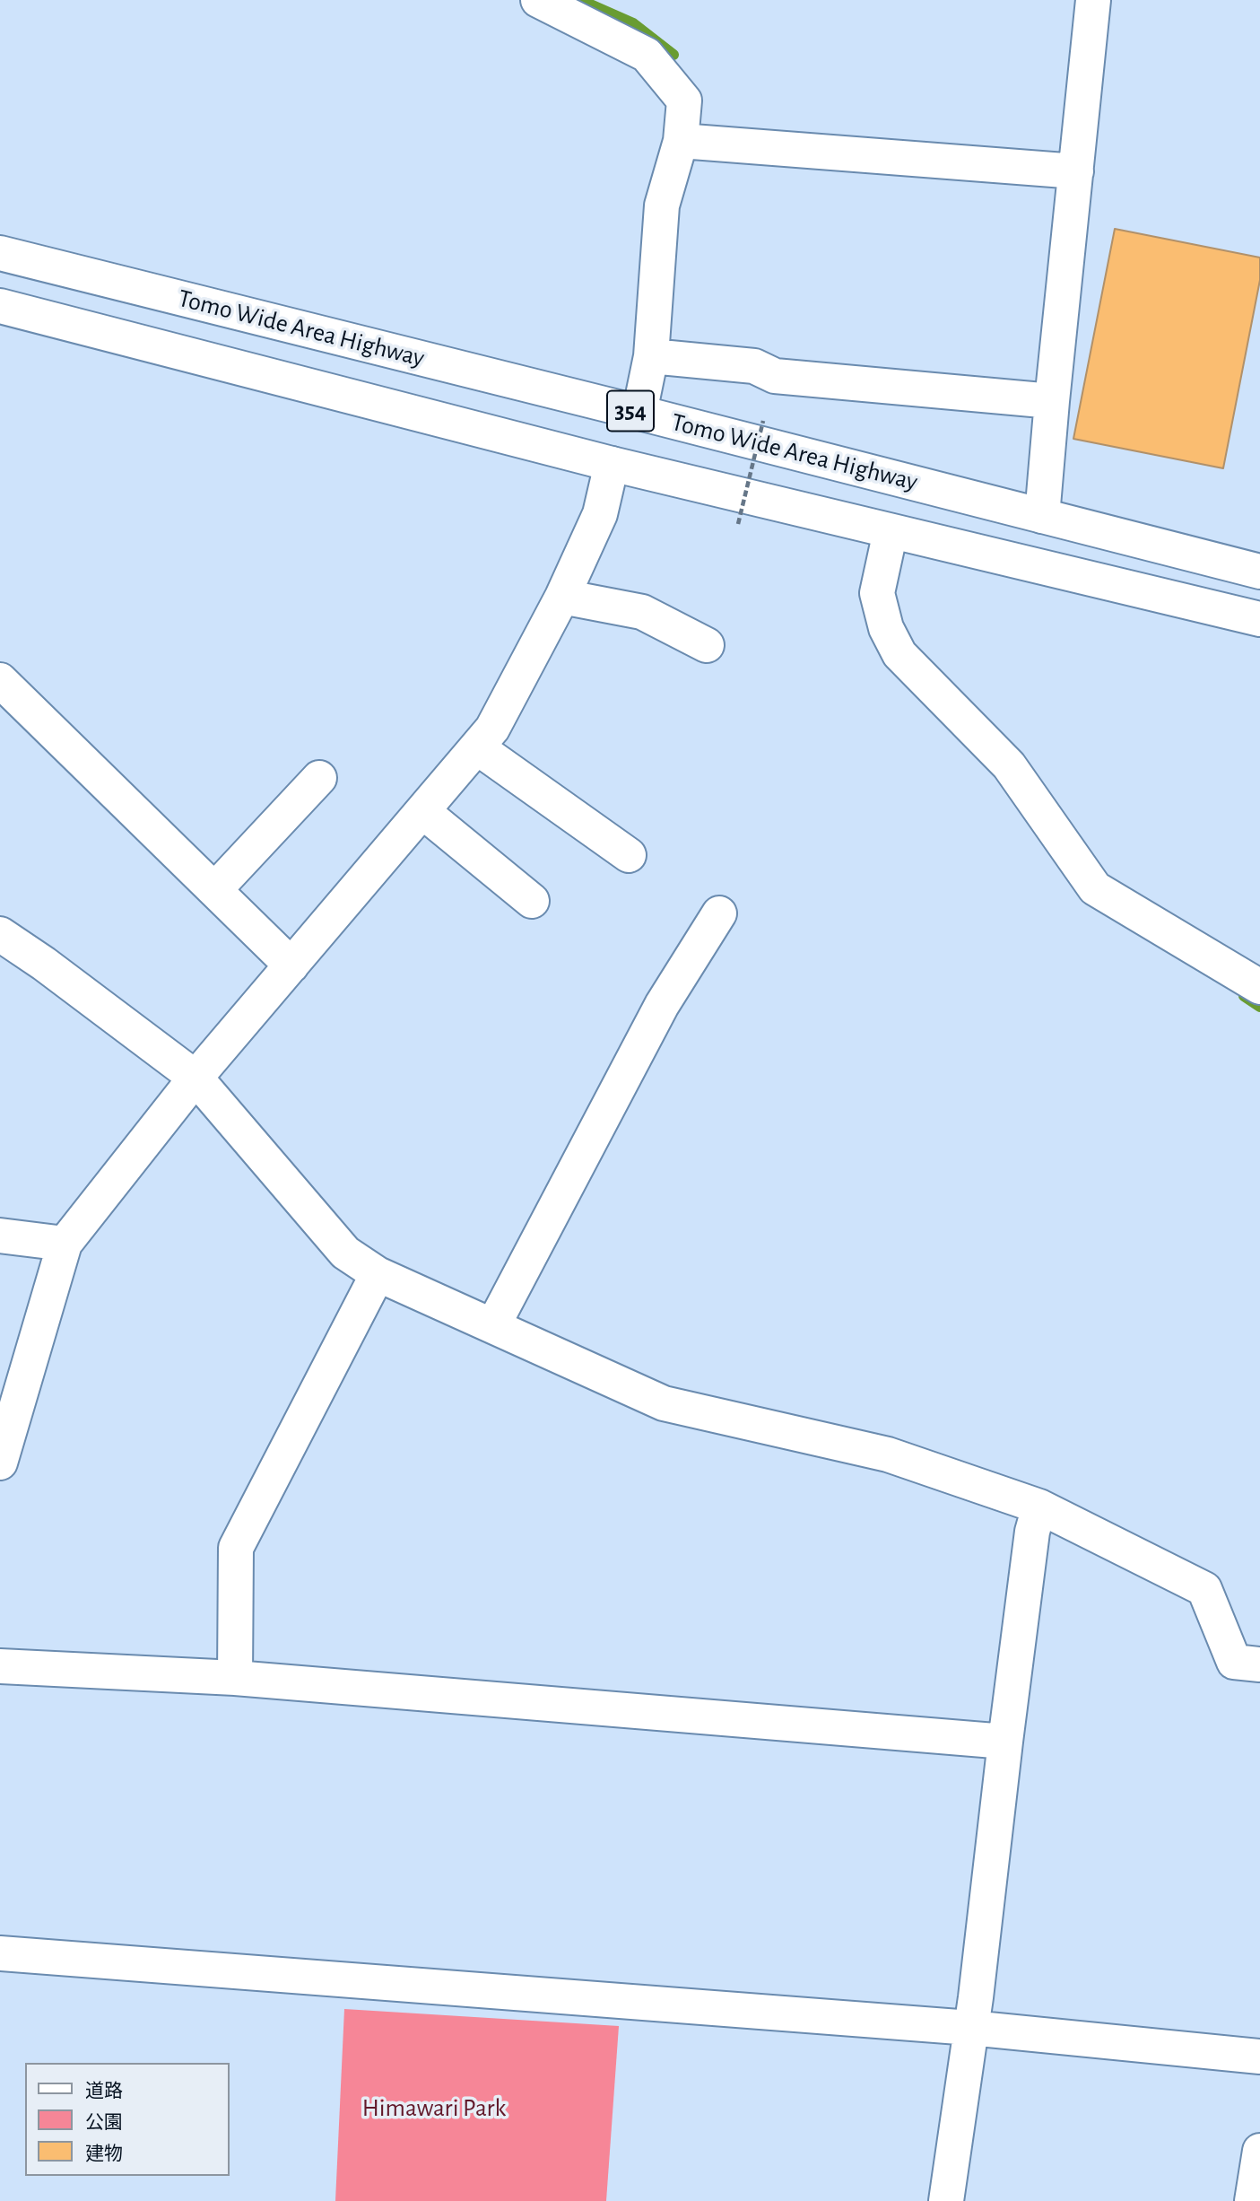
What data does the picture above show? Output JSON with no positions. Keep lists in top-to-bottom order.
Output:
{
  "streets": {
    "main road": ["Tomo Wide Area Highway", "354"]
  },
  "parks": ["Himawari Park"],
  "legend": ["道路", "公園", "建物"]
}
